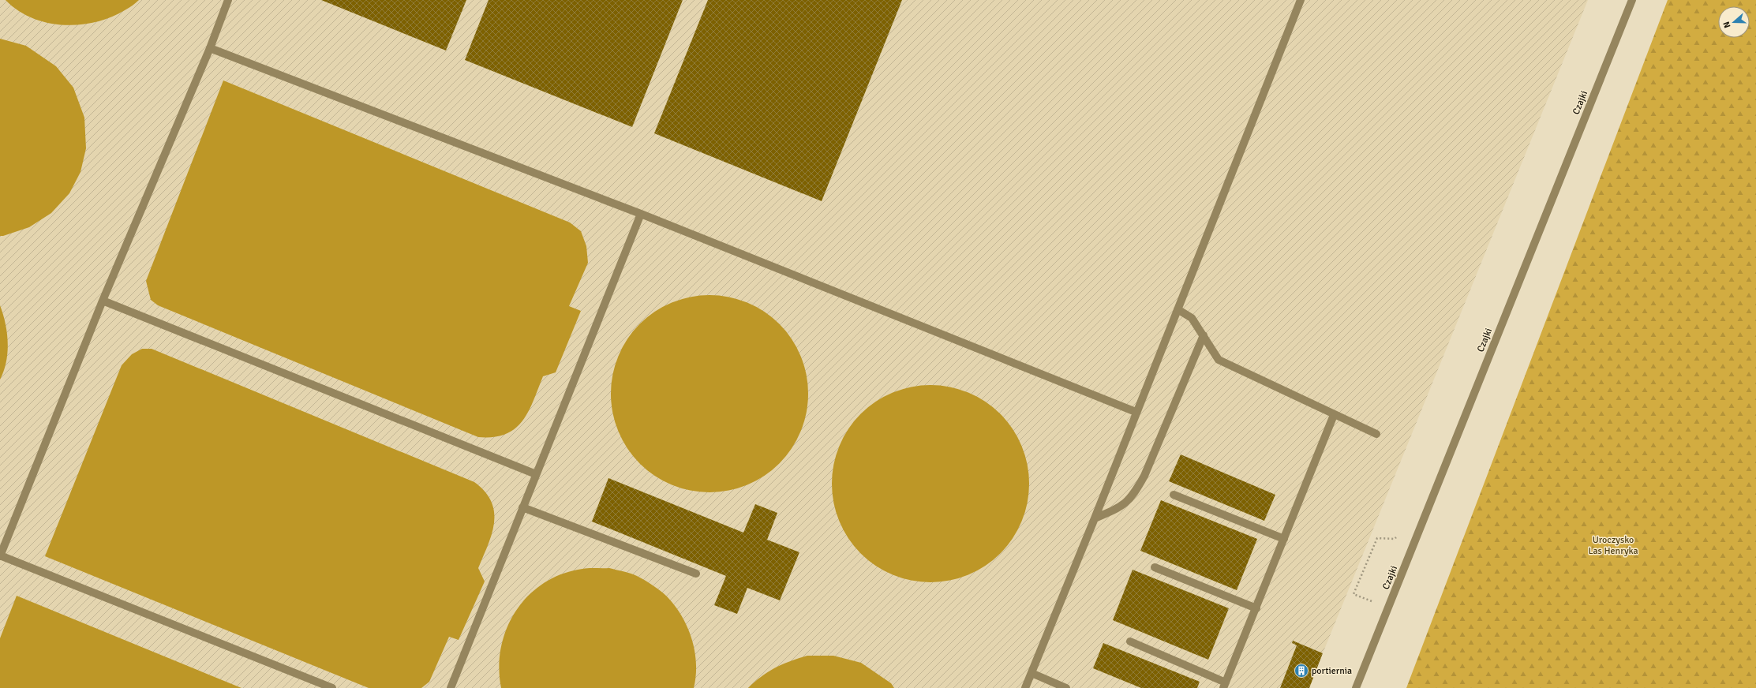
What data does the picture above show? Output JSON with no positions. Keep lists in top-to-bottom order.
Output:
{
  "streets": {
    "street": ["Czajki"]
  },
  "parks": ["Uroczysko Las Henryka"],
  "places": {
    "building": ["portiernia"]
  },
  "north": "left"
}
